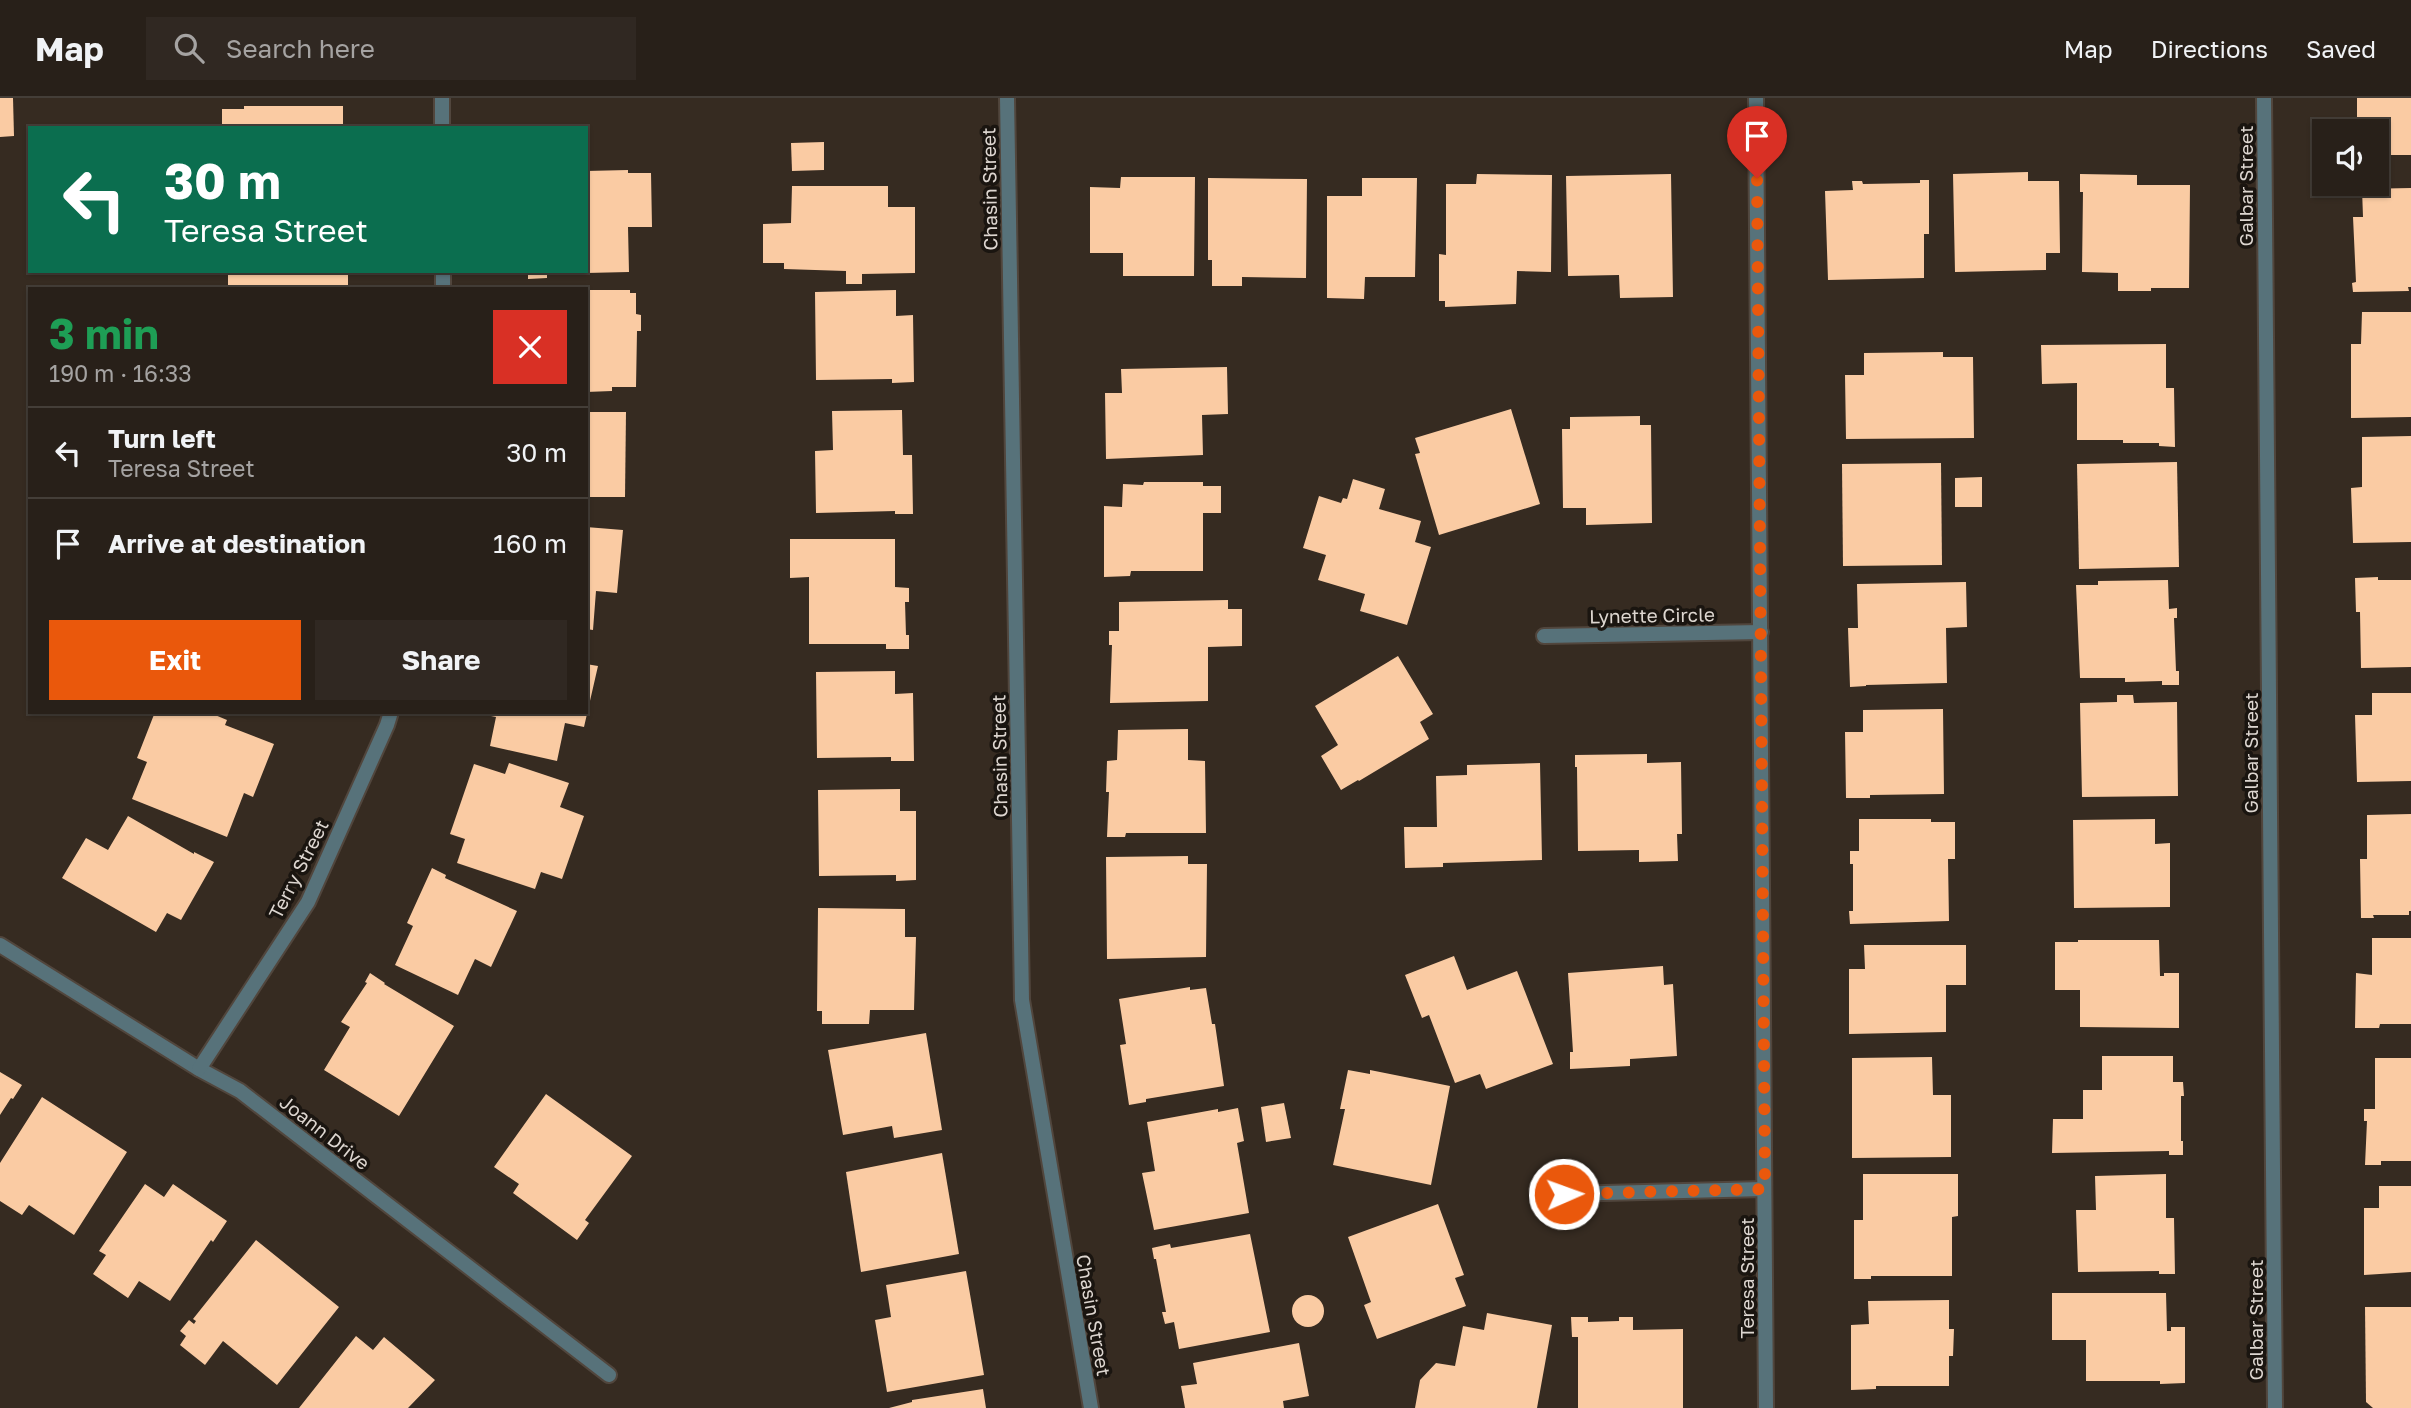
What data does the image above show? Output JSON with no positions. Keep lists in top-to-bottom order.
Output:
{
  "streets": {
    "street": [
      "Galbar Street",
      "Chasin Street",
      "Lynette Circle",
      "Terry Street",
      "Joann Drive",
      "Teresa Street"
    ]
  },
  "crossings": [
    ["Lynette Circle", "Teresa Street"],
    ["Terry Street", "Joann Drive"]
  ],
  "page": {
    "header": "Map",
    "search": "Search here",
    "nav": ["Map", "Directions", "Saved"],
    "turn": ["30 m", "Teresa Street"],
    "heading": ["3 min", "190 m · 16:33"],
    "list": [
      {
        "name": "Turn left",
        "note": "Teresa Street",
        "value": "30 m"
      },
      {
        "name": "Arrive at destination",
        "value": "160 m"
      }
    ],
    "buttons": ["Exit", "Share"]
  }
}
